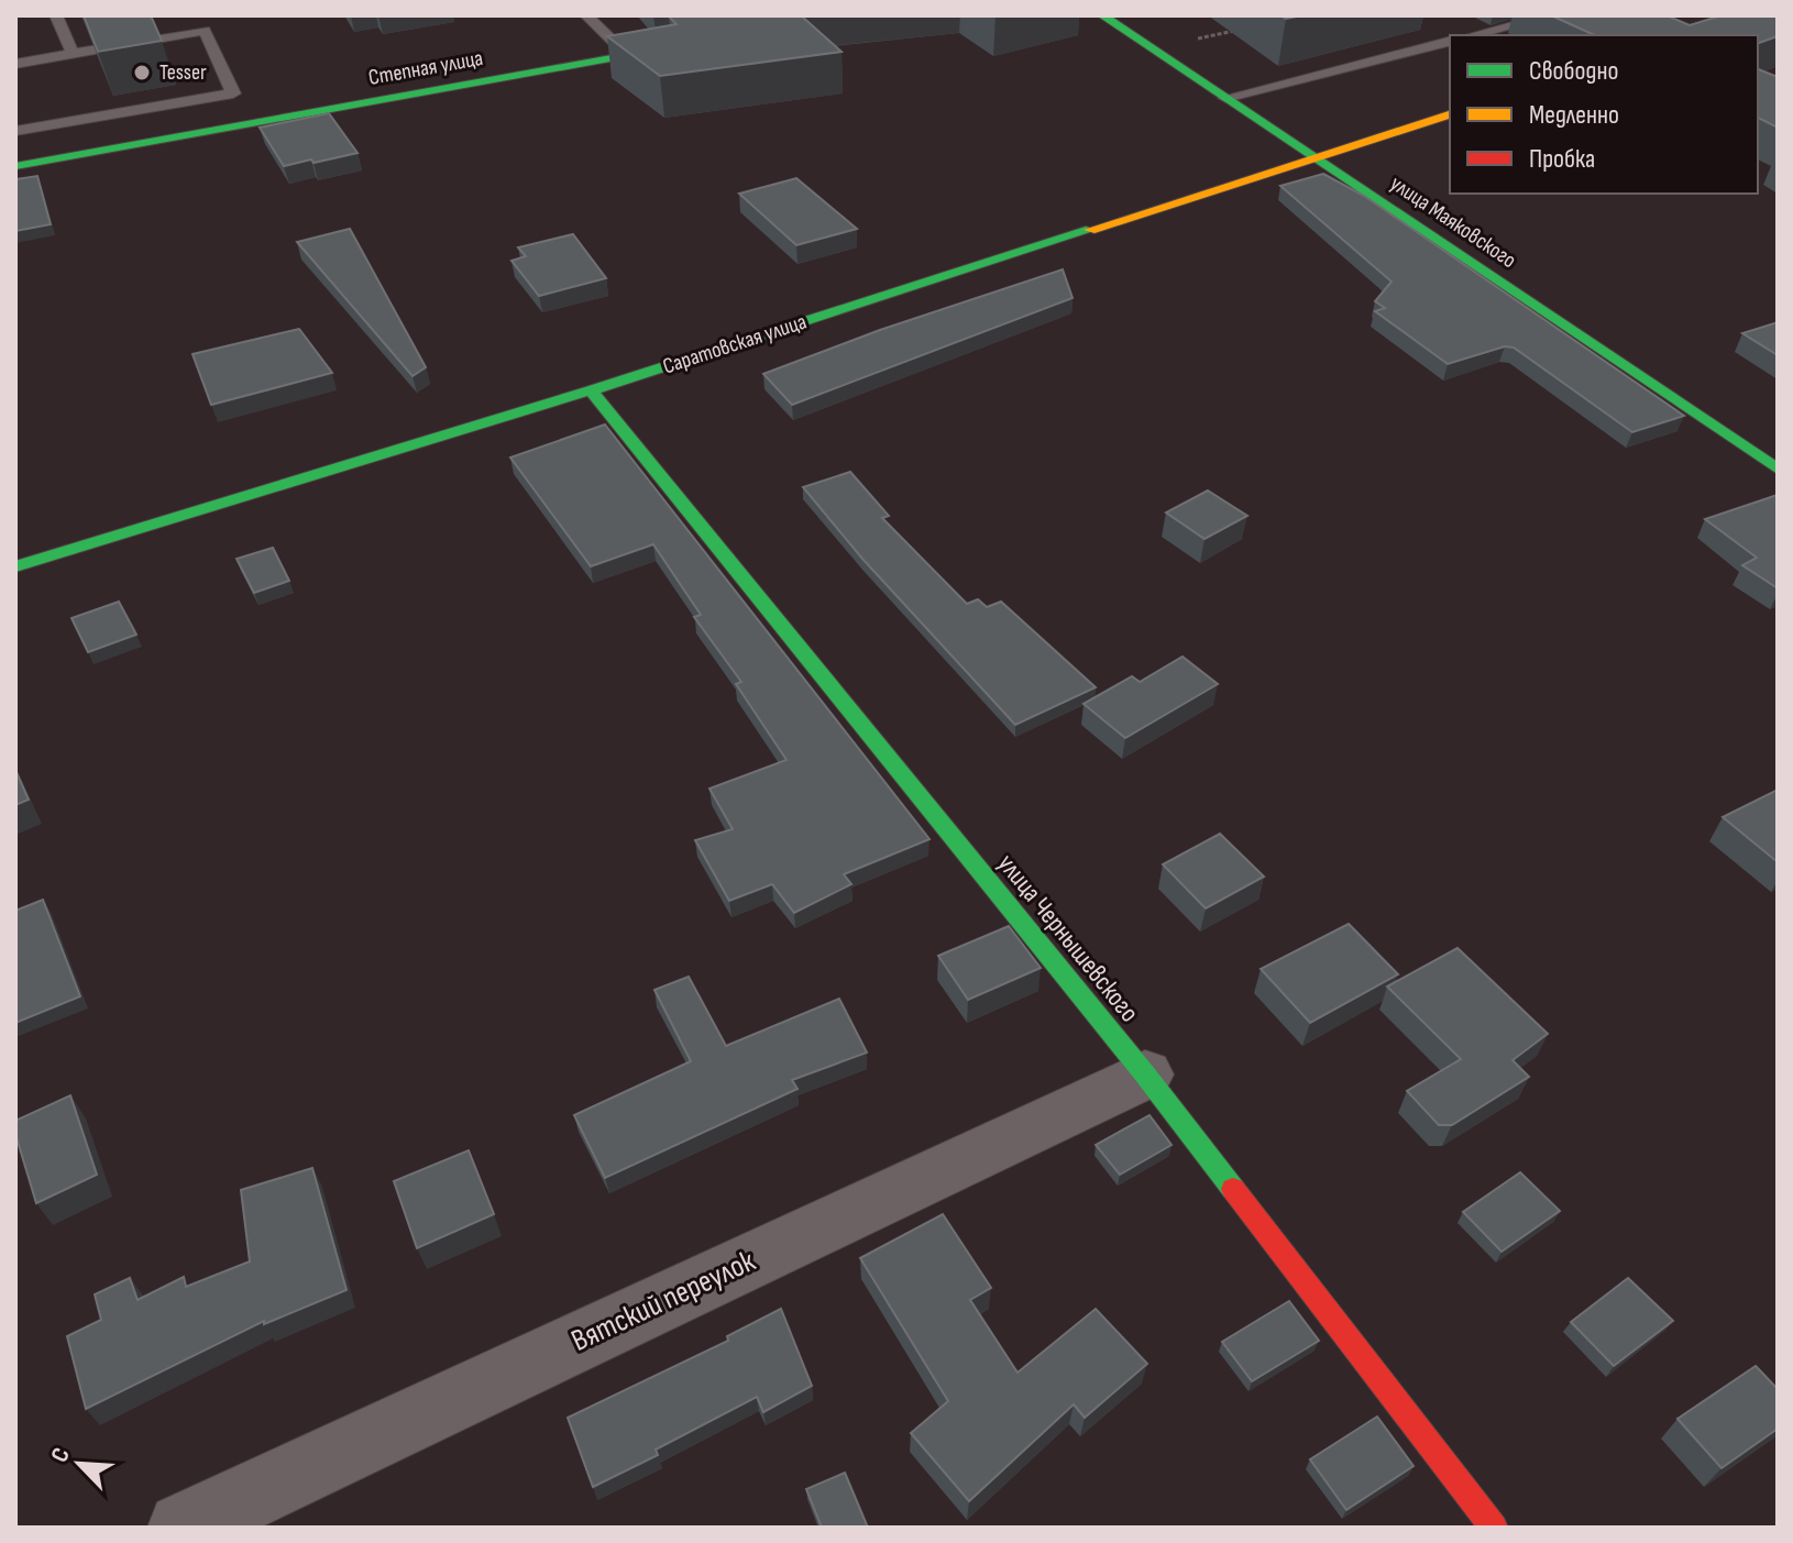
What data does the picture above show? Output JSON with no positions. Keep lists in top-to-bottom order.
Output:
{
  "streets": {
    "street": [
      "Степная улица",
      "улица Маяковского",
      "Саратовская улица",
      "улица Чернышевского",
      "Вятский переулок"
    ]
  },
  "crossings": [
    ["улица Маяковского", "Саратовская улица"],
    ["Саратовская улица", "улица Чернышевского"],
    ["улица Чернышевского", "Вятский переулок"]
  ],
  "places": ["Tesser"],
  "legend": ["Свободно", "Медленно", "Пробка"],
  "north": "top left"
}
